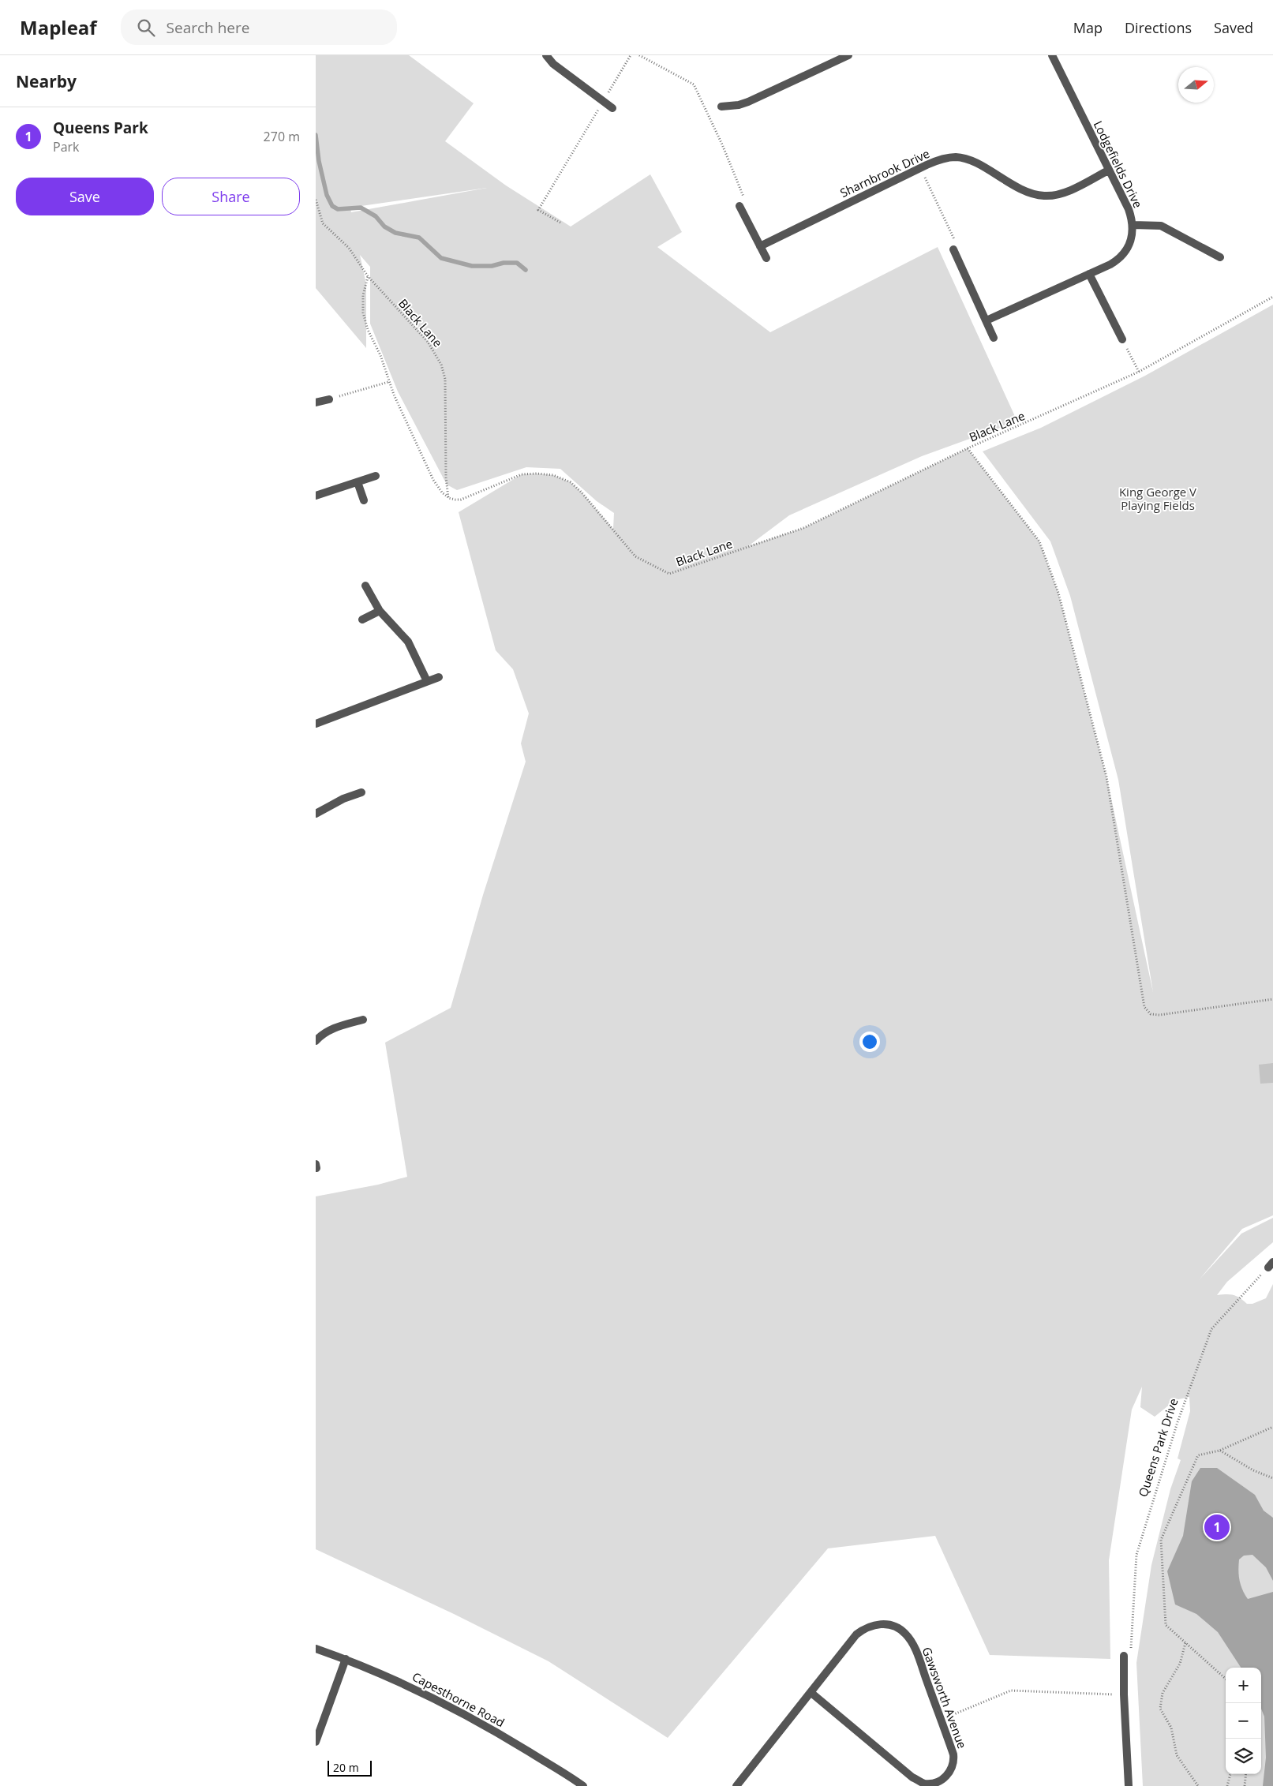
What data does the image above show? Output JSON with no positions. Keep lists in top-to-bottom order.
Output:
{
  "streets": {
    "street": [
      "Lodgefields Drive",
      "Sharnbrook Drive",
      "Gawsworth Avenue",
      "Capesthorne Road"
    ],
    "path": ["Black Lane", "Queens Park Drive"]
  },
  "crossings": [
    ["Lodgefields Drive", "Sharnbrook Drive"]
  ],
  "parks": ["King George V Playing Fields"],
  "scale_bar": "20 m",
  "north": "right",
  "page": {
    "header": "Mapleaf",
    "search": "Search here",
    "nav": ["Map", "Directions", "Saved"],
    "heading": "Nearby",
    "list": [
      {
        "mark": "1",
        "name": "Queens Park",
        "note": "Park",
        "value": "270 m"
      }
    ],
    "buttons": ["Save", "Share"],
    "pins": "1",
    "map_buttons": ["+", "−"],
    "scale": "20 m"
  }
}
